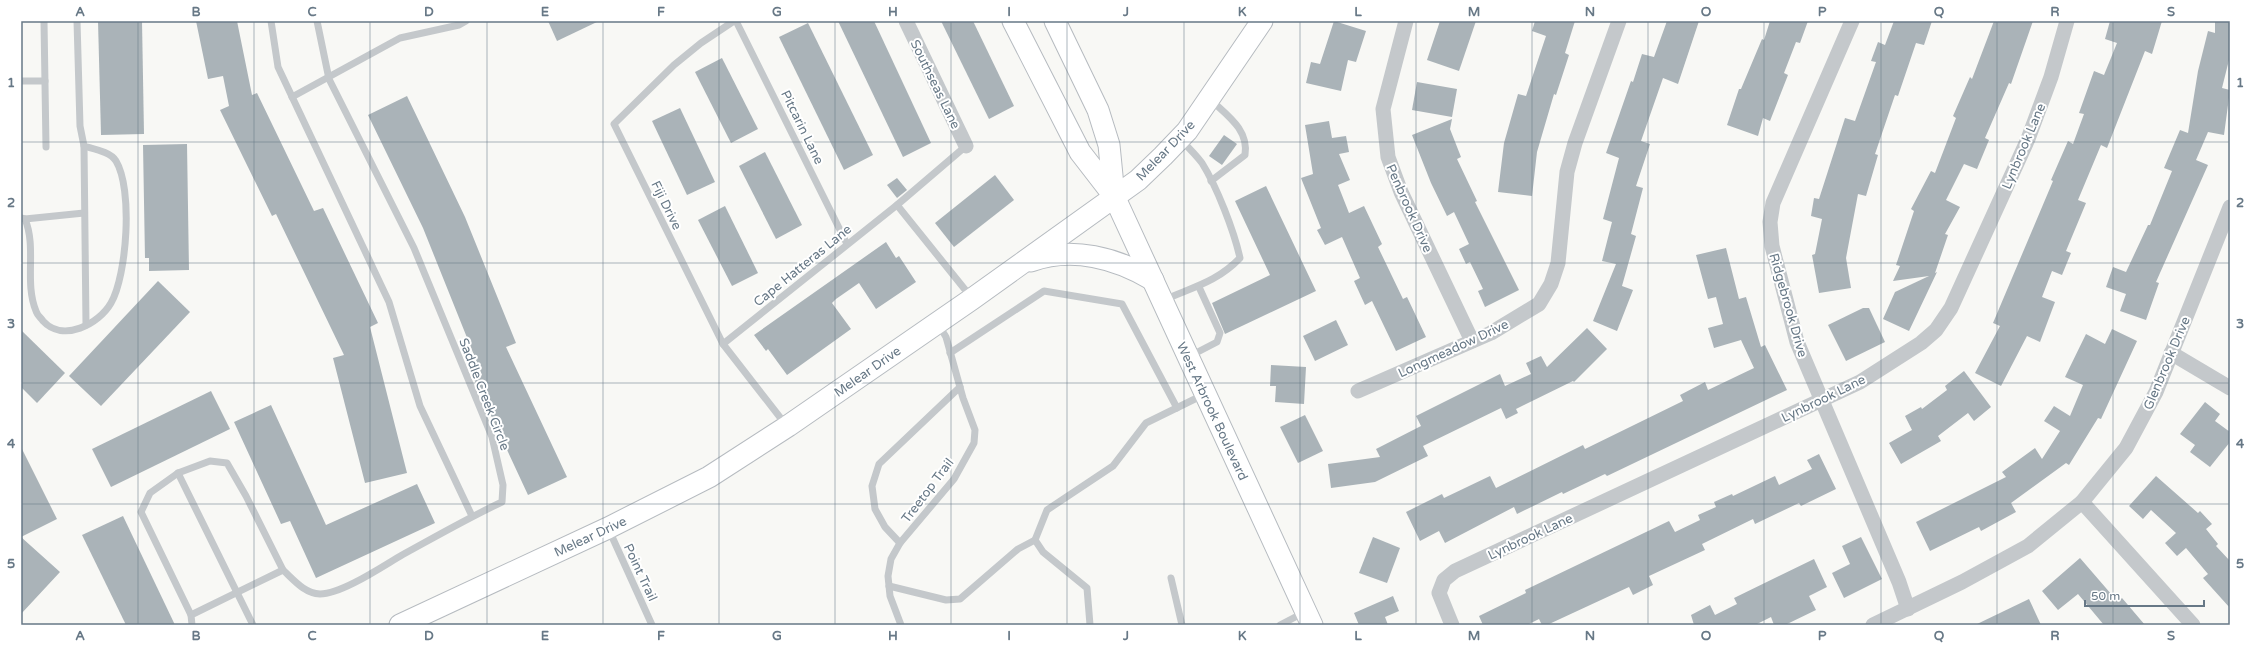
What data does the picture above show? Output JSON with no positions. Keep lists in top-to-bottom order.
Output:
{
  "streets": {
    "street": [
      "Southseas Lane",
      "Lynbrook Lane",
      "Melear Drive",
      "Penbrook Drive",
      "Ridgebrook Drive",
      "Longmeadow Drive",
      "Glenbrook Drive",
      "West Arbrook Boulevard"
    ],
    "lane": [
      "Pitcarin Lane",
      "Fiji Drive",
      "Cape Hatteras Lane",
      "Saddle Creek Circle",
      "Treetop Trail",
      "Point Trail"
    ]
  },
  "crossings": [
    ["Southseas Lane", "Cape Hatteras Lane"],
    ["Pitcarin Lane", "Fiji Drive"],
    ["Pitcarin Lane", "Cape Hatteras Lane"],
    ["Lynbrook Lane", "Ridgebrook Drive"],
    ["Melear Drive", "Fiji Drive"],
    ["Melear Drive", "West Arbrook Boulevard"],
    ["Melear Drive", "Treetop Trail"],
    ["Melear Drive", "Point Trail"],
    ["Fiji Drive", "Cape Hatteras Lane"],
    ["Penbrook Drive", "Longmeadow Drive"],
    ["Ridgebrook Drive", "Glenbrook Drive"]
  ],
  "scale_bar": "50 m",
  "grid": {
    "columns": [
      "A",
      "B",
      "C",
      "D",
      "E",
      "F",
      "G",
      "H",
      "I",
      "J",
      "K",
      "L",
      "M",
      "N",
      "O",
      "P",
      "Q",
      "R",
      "S"
    ],
    "rows": [
      "1",
      "2",
      "3",
      "4",
      "5"
    ]
  }
}
